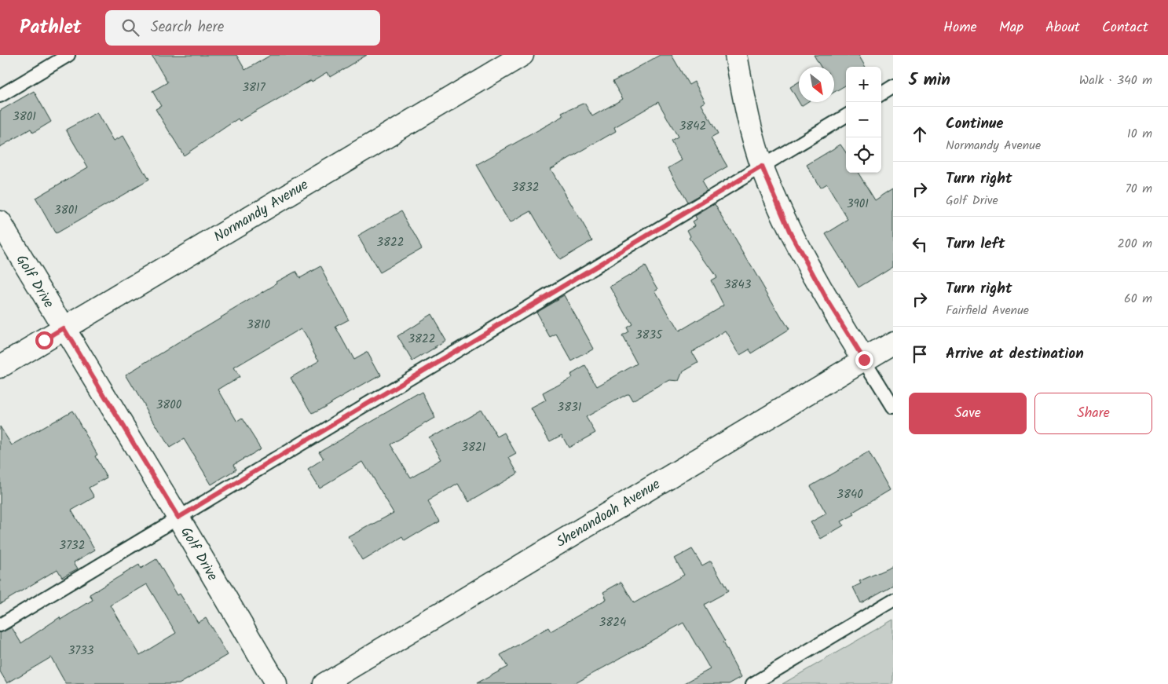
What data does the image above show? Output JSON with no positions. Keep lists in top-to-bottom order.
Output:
{
  "streets": {
    "street": ["Normandy Avenue", "Golf Drive", "Shenandoah Avenue"]
  },
  "crossings": [
    ["Normandy Avenue", "Golf Drive"]
  ],
  "house_numbers": [
    "3817",
    "3801",
    "3842",
    "3832",
    "3901",
    "3801",
    "3822",
    "3843",
    "3810",
    "3835",
    "3822",
    "3800",
    "3831",
    "3821",
    "3840",
    "3732",
    "3824",
    "3733"
  ],
  "north": "bottom right",
  "page": {
    "header": "Pathlet",
    "search": "Search here",
    "nav": [
      "Home",
      "Map",
      "About",
      "Contact"
    ],
    "heading": ["5 min", "Walk · 340 m"],
    "map_buttons": ["+", "−"],
    "list": [
      ["Continue", "Normandy Avenue", "10 m"],
      ["Turn right", "Golf Drive", "70 m"],
      ["Turn left", "200 m"],
      ["Turn right", "Fairfield Avenue", "60 m"],
      "Arrive at destination"
    ],
    "buttons": ["Save", "Share"]
  }
}
